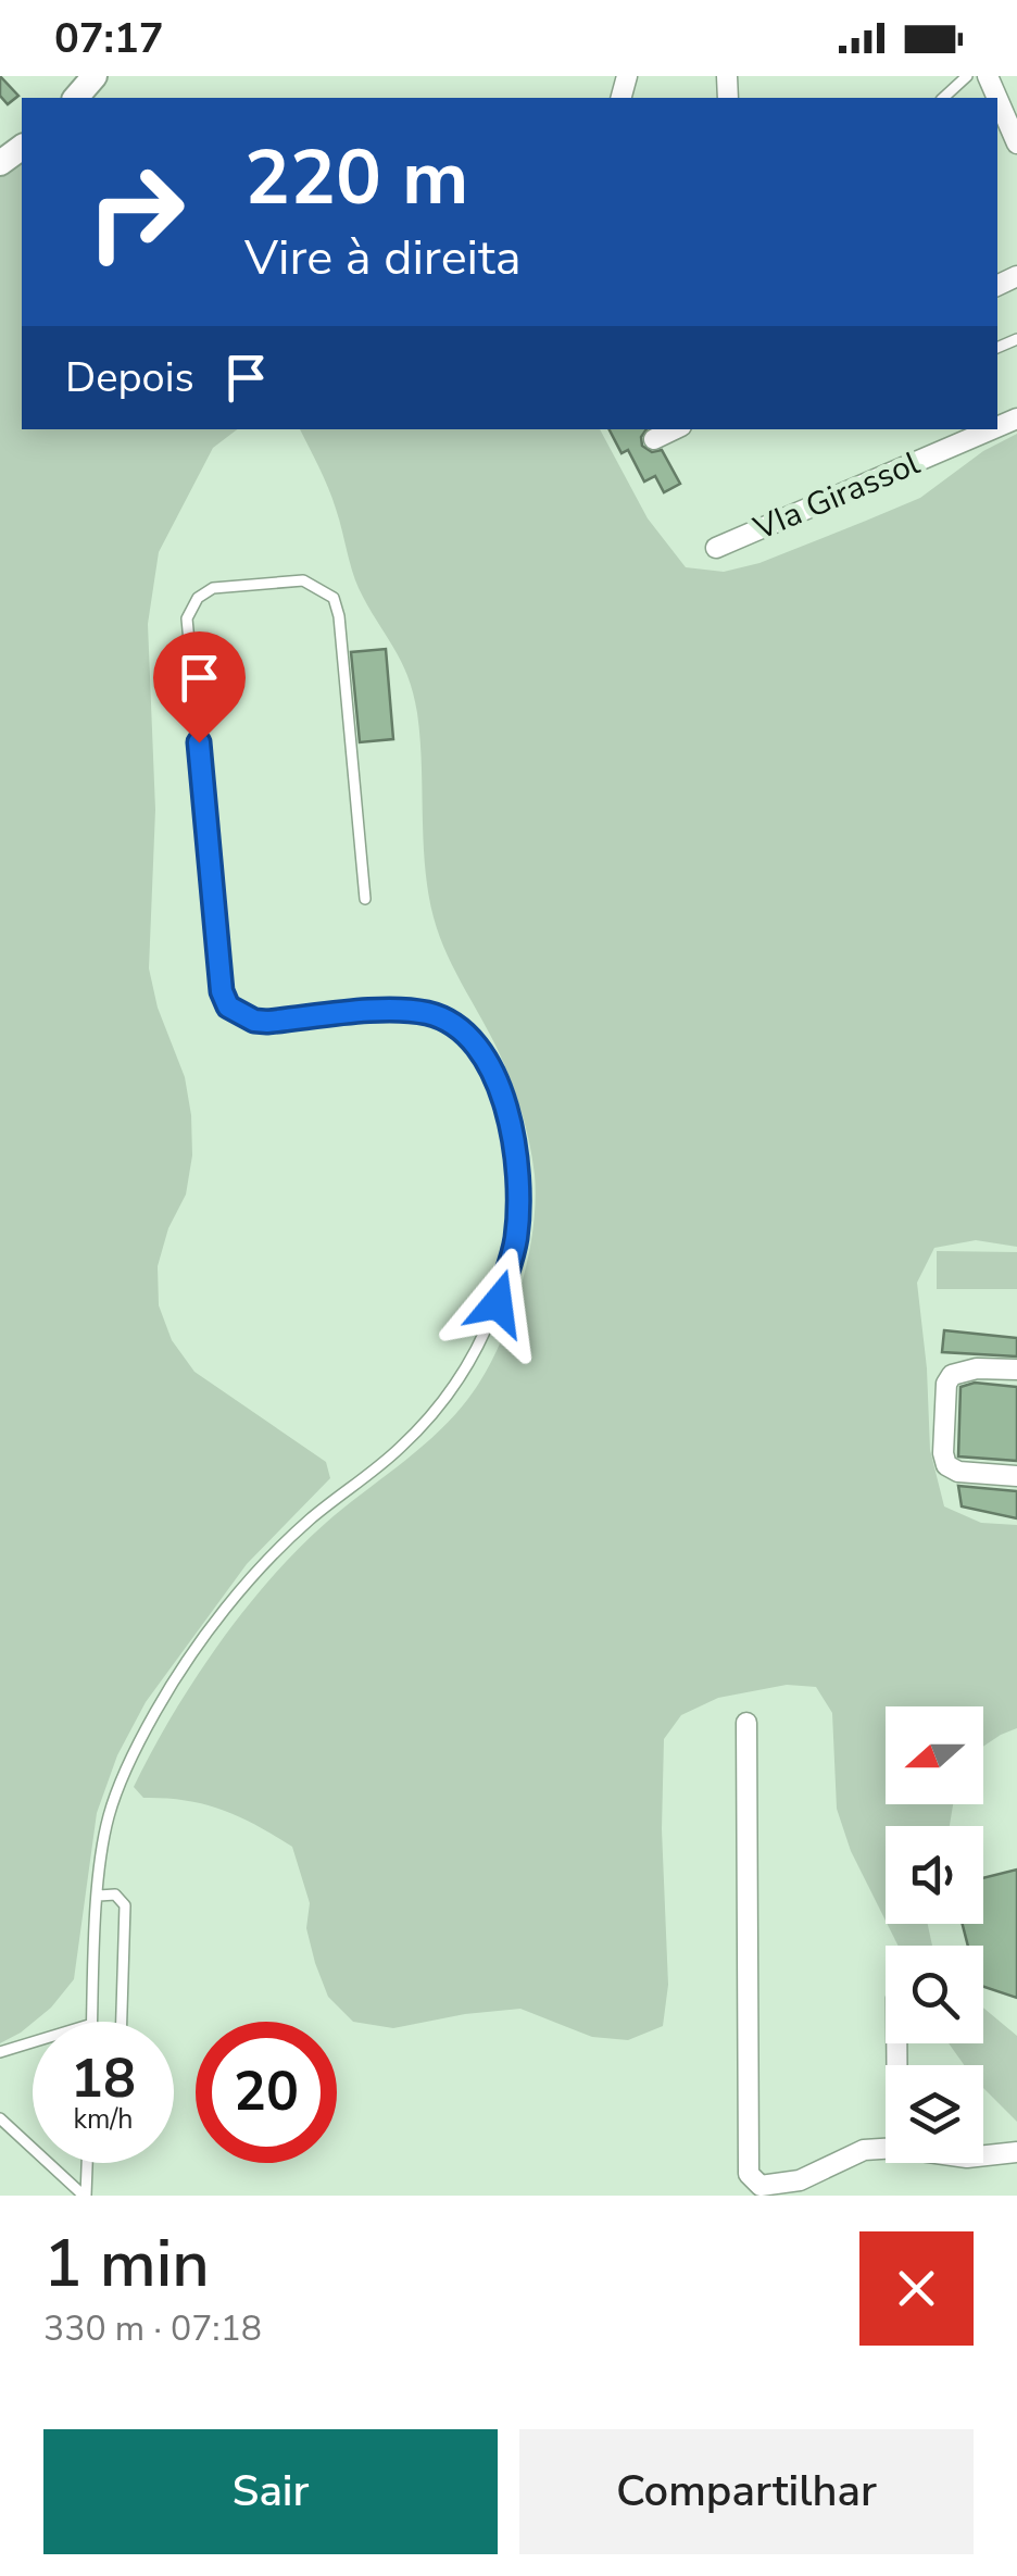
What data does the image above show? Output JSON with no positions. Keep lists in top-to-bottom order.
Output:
{
  "streets": {
    "street": ["VIa Girassol"]
  },
  "north": "left",
  "page": {
    "status": "07:17",
    "turn": ["220 m", "Vire à direita"],
    "then": "Depois",
    "speed": "18 km/h",
    "limit": "20",
    "heading": ["1 min", "330 m · 07:18"],
    "buttons": ["Sair", "Compartilhar"]
  }
}
